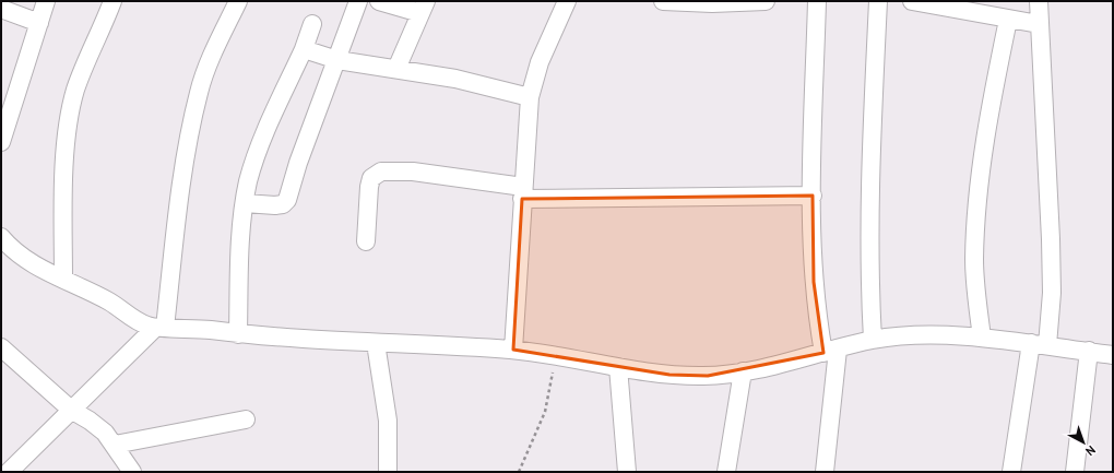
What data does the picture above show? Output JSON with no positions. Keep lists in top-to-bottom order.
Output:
{
  "north": "bottom right"
}
